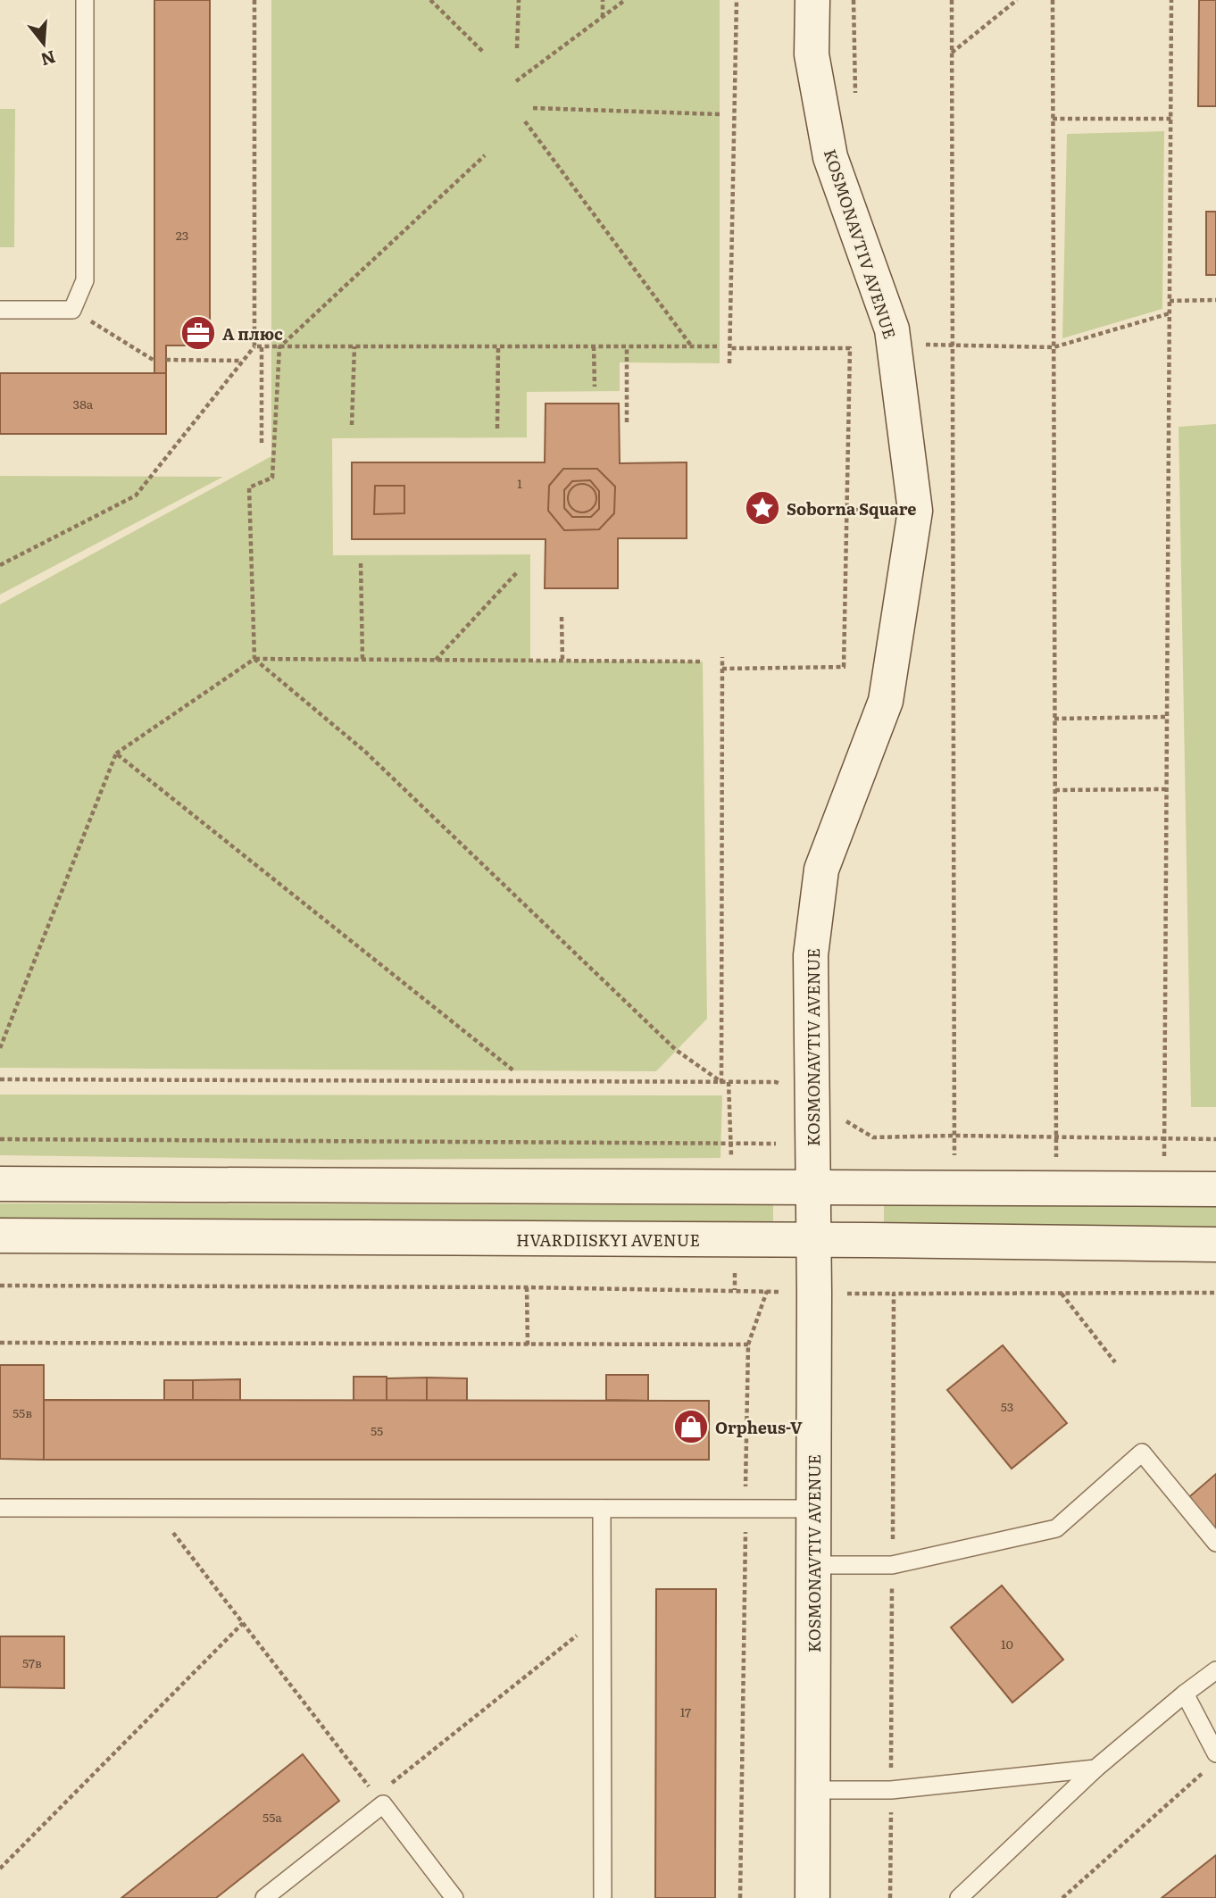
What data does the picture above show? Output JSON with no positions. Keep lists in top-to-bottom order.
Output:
{
  "streets": {
    "main road": ["KOSMONAVTIV AVENUE", "HVARDIISKYI AVENUE"]
  },
  "crossings": [
    ["KOSMONAVTIV AVENUE", "HVARDIISKYI AVENUE"]
  ],
  "places": {
    "office": ["А плюс"],
    "place": ["Soborna Square"],
    "shop": ["Orpheus-V"]
  },
  "house_numbers": [
    "23",
    "38а",
    "1",
    "53",
    "55в",
    "55",
    "10",
    "57в",
    "17",
    "55а"
  ],
  "north": "bottom"
}
